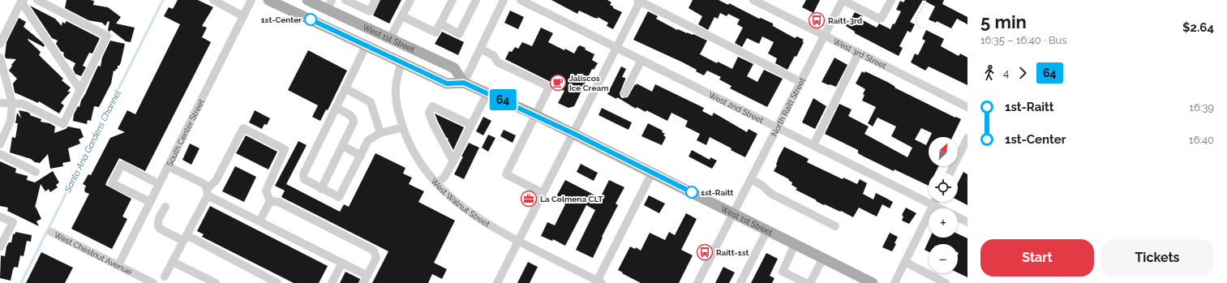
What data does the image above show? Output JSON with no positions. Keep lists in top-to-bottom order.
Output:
{
  "streets": {
    "main road": ["West 1st Street"],
    "street": [
      "West 3rd Street",
      "West 2nd Street",
      "North Raitt Street",
      "South Center Street",
      "West Walnut Street",
      "West Chestnut Avenue"
    ]
  },
  "crossings": [
    ["West 1st Street", "North Raitt Street"],
    ["West 1st Street", "West Walnut Street"],
    ["West 3rd Street", "North Raitt Street"],
    ["West 2nd Street", "North Raitt Street"],
    ["South Center Street", "West Chestnut Avenue"]
  ],
  "water": ["Santa Ana Gardens Channel"],
  "places": {
    "other": ["1st-Center", "1st-Raitt"],
    "bus stop": ["Raitt-3rd", "Raitt-1st"],
    "cafe": ["Jaliscos Ice Cream"],
    "office": ["La Colmena CLT"]
  },
  "lines": ["bus line 64"],
  "north": "top right",
  "page": {
    "on_map": "64",
    "heading": ["5 min", "16:35 – 16:40 · Bus", "$2.64"],
    "legs": ["4", "64"],
    "list": [
      {
        "name": "1st-Raitt",
        "value": "16:39"
      },
      {
        "name": "1st-Center",
        "value": "16:40"
      }
    ],
    "map_buttons": ["+", "−"],
    "buttons": ["Start", "Tickets"]
  }
}
